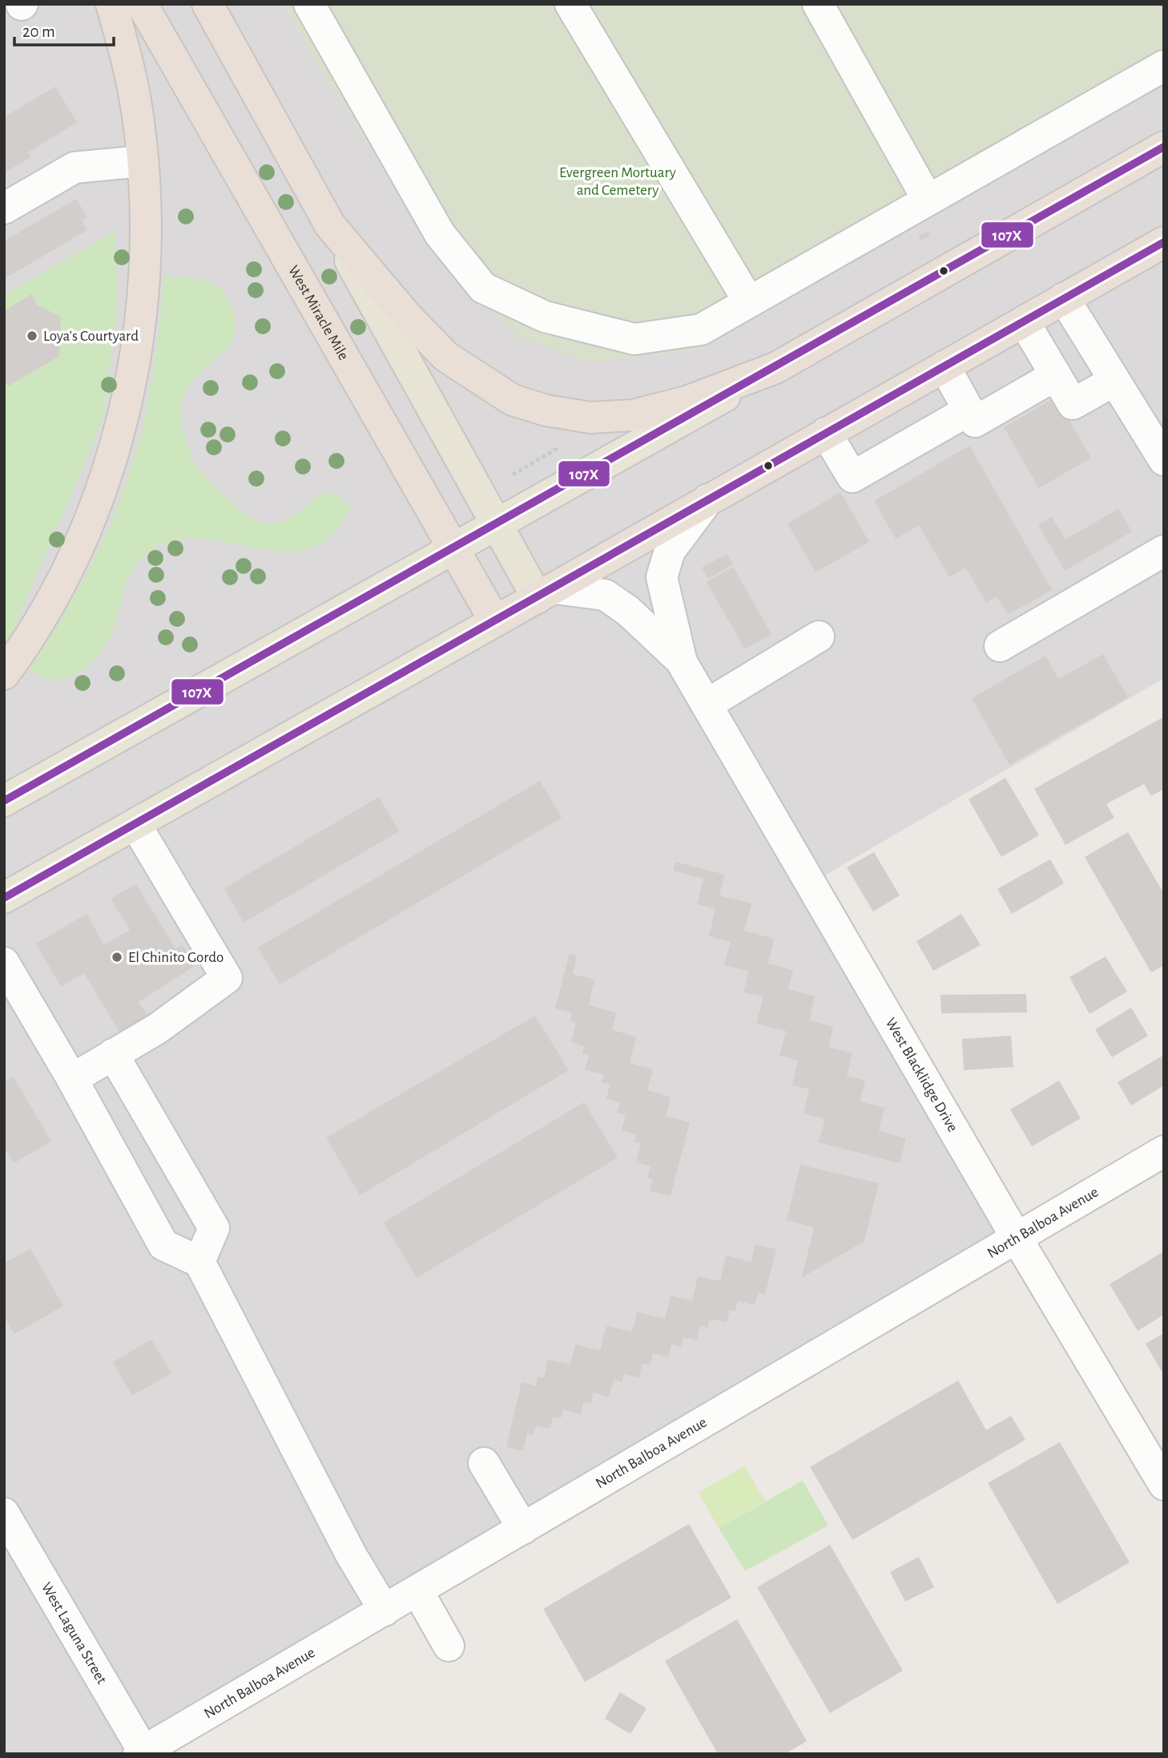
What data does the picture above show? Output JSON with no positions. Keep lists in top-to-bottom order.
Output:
{
  "streets": {
    "highway": ["West Miracle Mile"],
    "street": ["West Blacklidge Drive", "North Balboa Avenue", "West Laguna Street"]
  },
  "crossings": [
    ["West Blacklidge Drive", "North Balboa Avenue"],
    ["North Balboa Avenue", "West Laguna Street"]
  ],
  "parks": ["Evergreen Mortuary and Cemetery"],
  "places": ["Loya's Courtyard", "El Chinito Gordo"],
  "lines": ["transit line 107X"],
  "scale_bar": "20 m"
}
